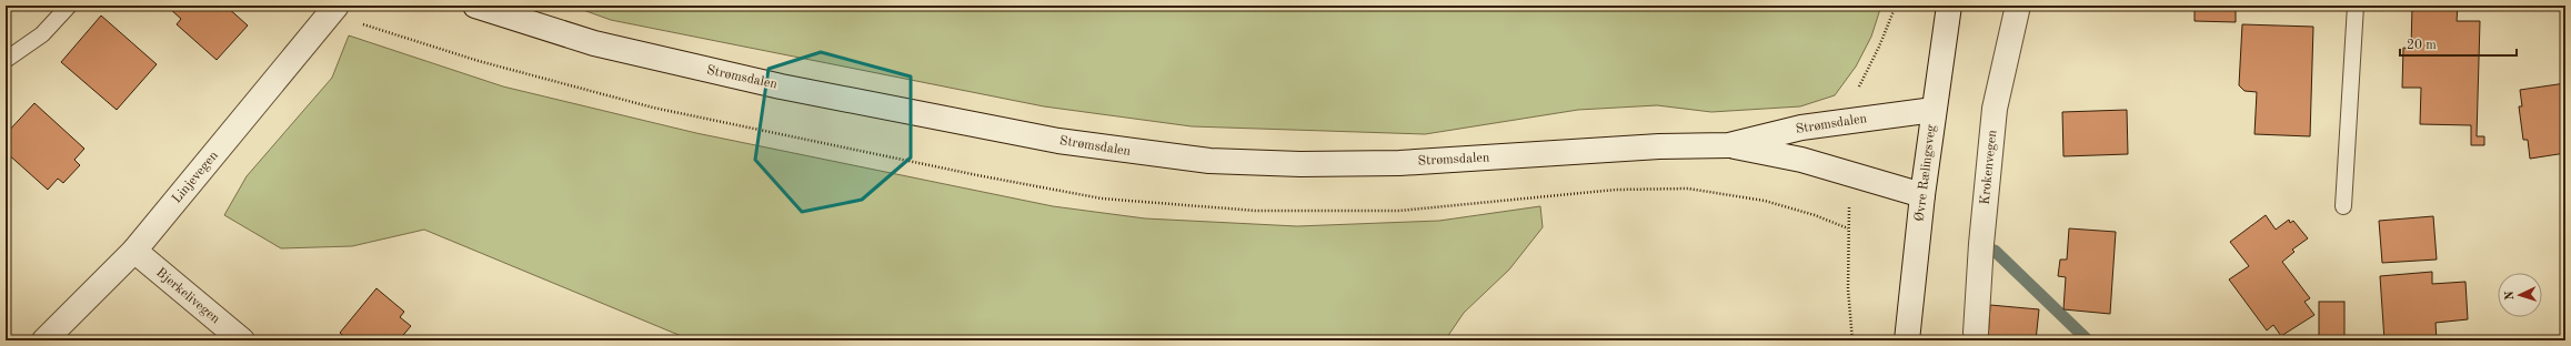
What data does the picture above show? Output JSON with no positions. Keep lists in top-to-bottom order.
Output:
{
  "streets": {
    "main road": [
      "Strømsdalen",
      "Krokenvegen",
      "Øvre Rælingsveg",
      "Linjevegen",
      "Bjerkelivegen"
    ]
  },
  "crossings": [
    ["Strømsdalen", "Øvre Rælingsveg"],
    ["Linjevegen", "Bjerkelivegen"]
  ],
  "scale_bar": "20 m",
  "north": "left"
}
